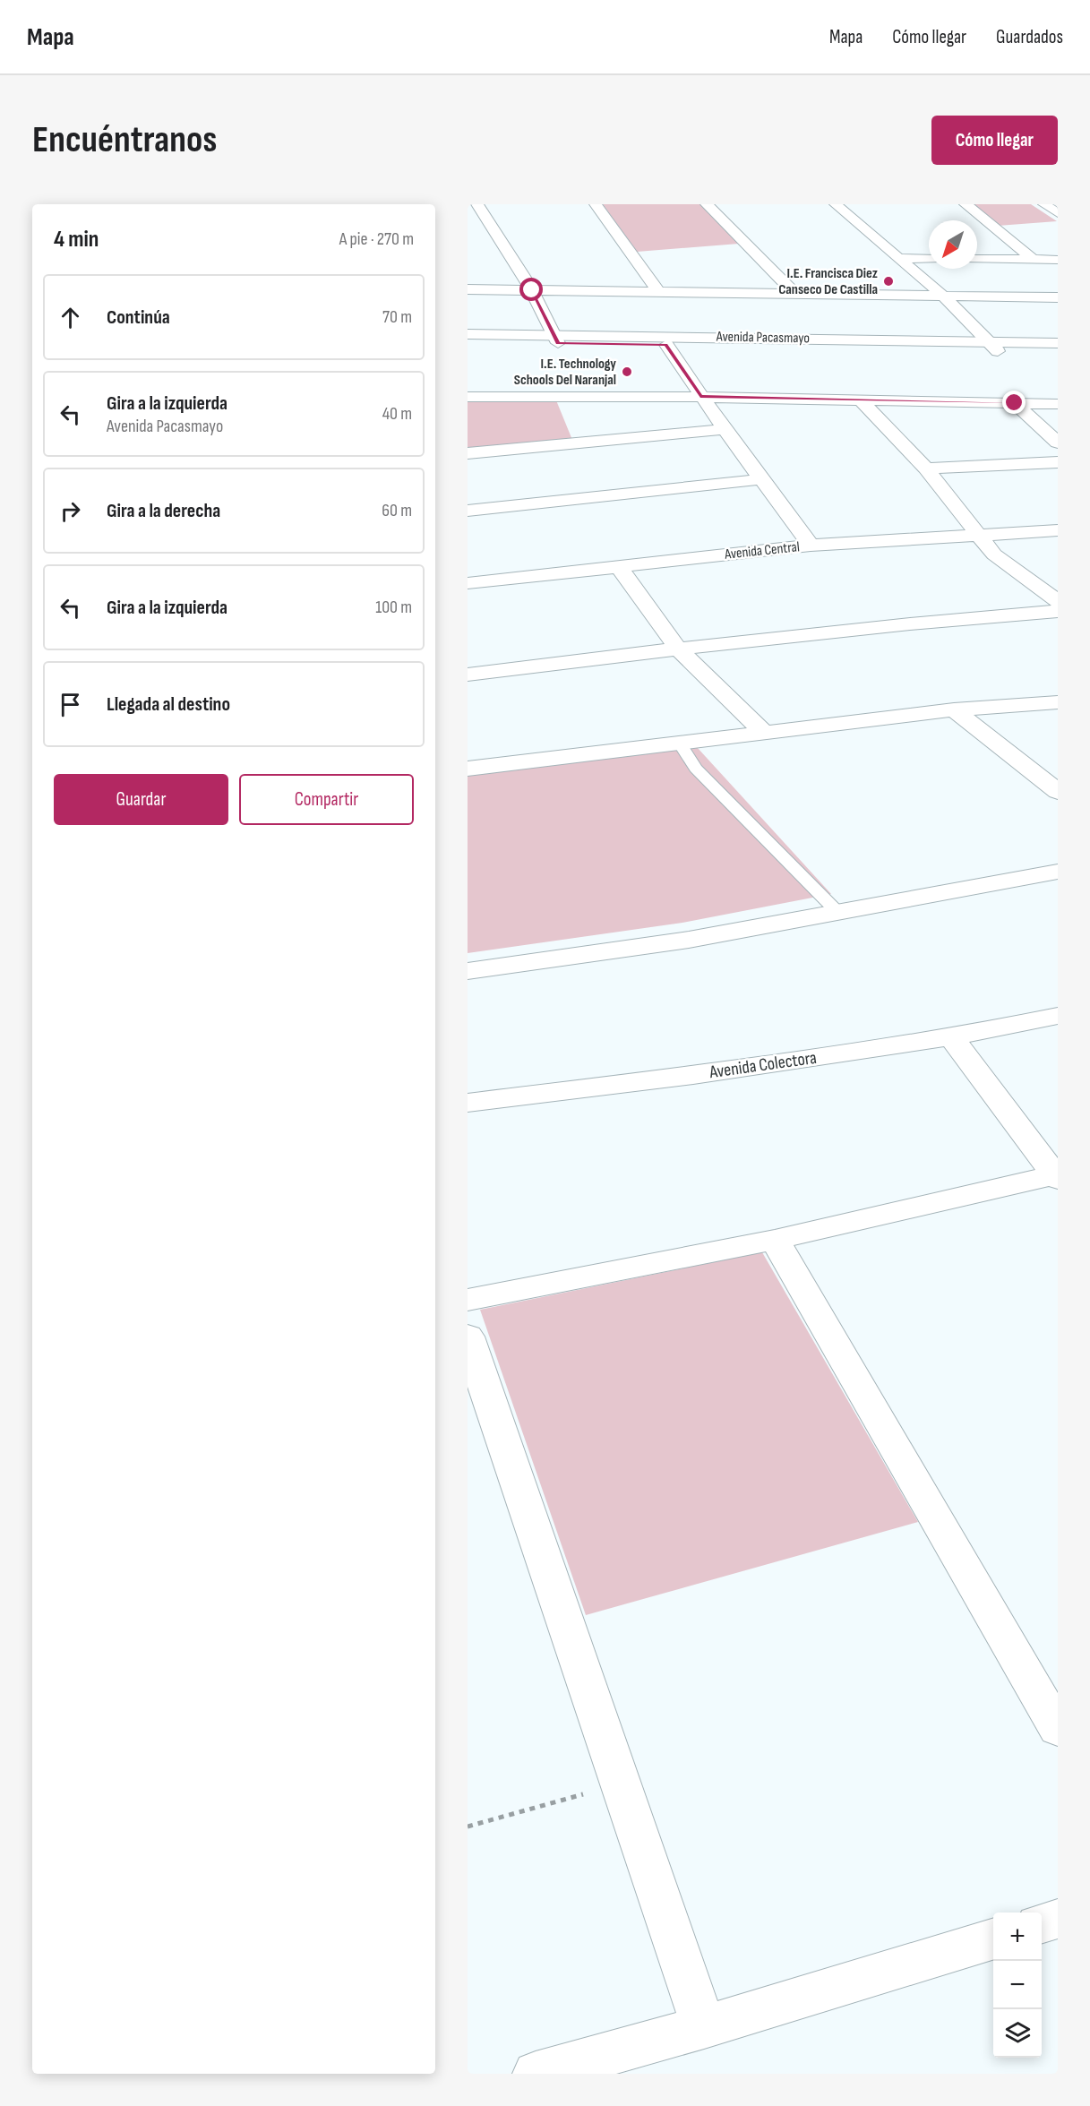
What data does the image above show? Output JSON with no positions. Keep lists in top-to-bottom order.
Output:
{
  "streets": {
    "street": ["Avenida Pacasmayo", "Avenida Central", "Avenida Colectora"]
  },
  "places": ["I.E. Francisca Diez Canseco De Castilla", "I.E. Technology Schools Del Naranjal"],
  "north": "bottom left",
  "page": {
    "header": "Mapa",
    "nav": ["Mapa", "Cómo llegar", "Guardados"],
    "buttons": [
      "Cómo llegar",
      ["Guardar", "Compartir"]
    ],
    "title": "Encuéntranos",
    "heading": ["4 min", "A pie · 270 m"],
    "list": [
      ["Continúa", "70 m"],
      ["Gira a la izquierda", "Avenida Pacasmayo", "40 m"],
      ["Gira a la derecha", "60 m"],
      ["Gira a la izquierda", "100 m"],
      "Llegada al destino"
    ],
    "map_buttons": ["+", "−"]
  }
}
